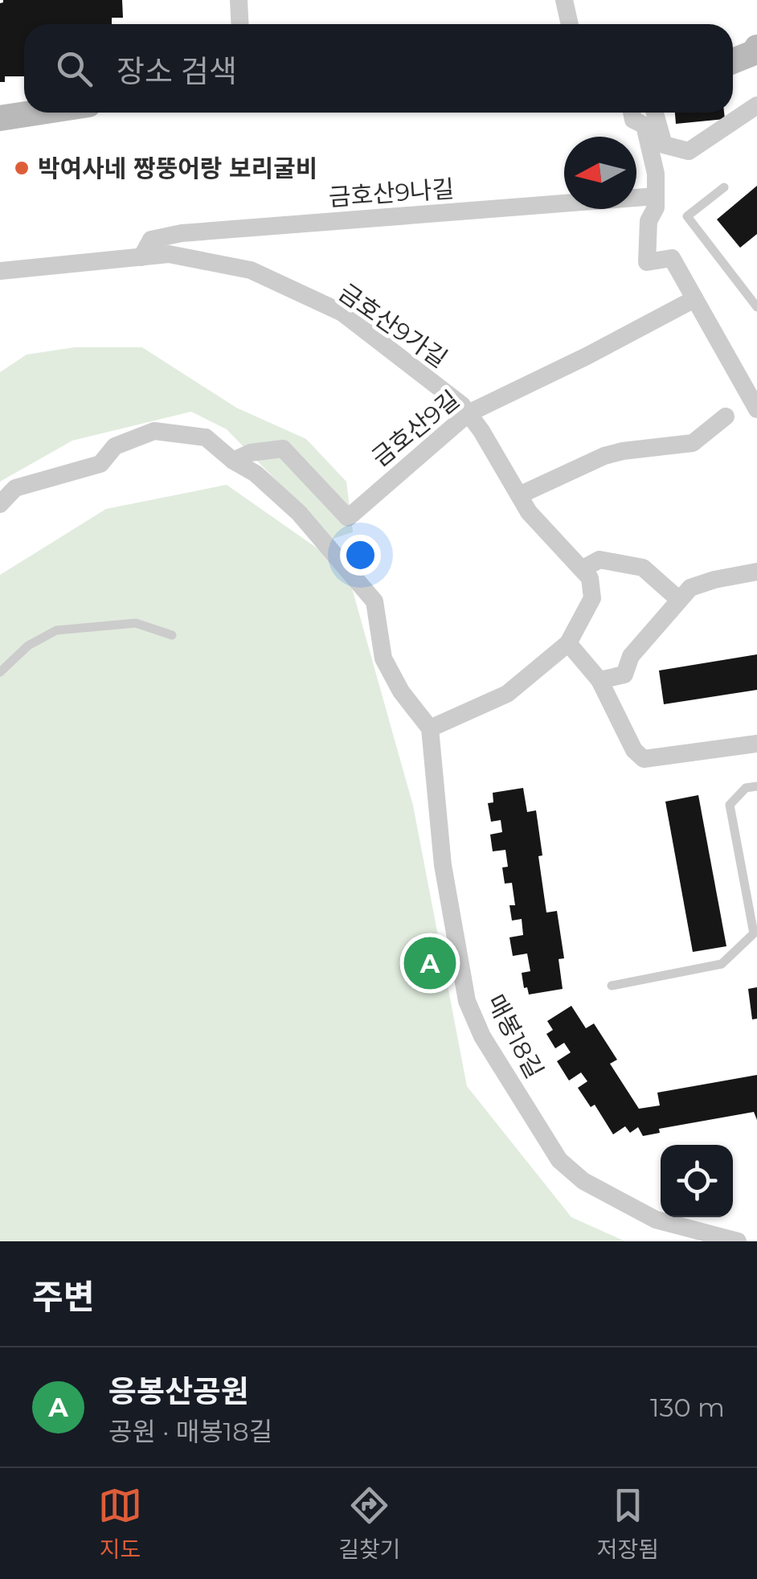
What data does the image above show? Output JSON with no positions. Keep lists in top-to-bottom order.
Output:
{
  "streets": {
    "street": [
      "금호산9나길",
      "금호산9가길",
      "금호산9길",
      "매봉18길"
    ]
  },
  "crossings": [
    ["금호산9나길", "금호산9가길"],
    ["금호산9가길", "금호산9길"]
  ],
  "places": ["박여사네 짱뚱어랑 보리굴비"],
  "north": "left",
  "page": {
    "search": "장소 검색",
    "pins": "A",
    "heading": "주변",
    "list": [
      {
        "mark": "A",
        "name": "응봉산공원",
        "note": "공원 · 매봉18길",
        "value": "130 m"
      }
    ],
    "nav": ["지도", "길찾기", "저장됨"]
  }
}
